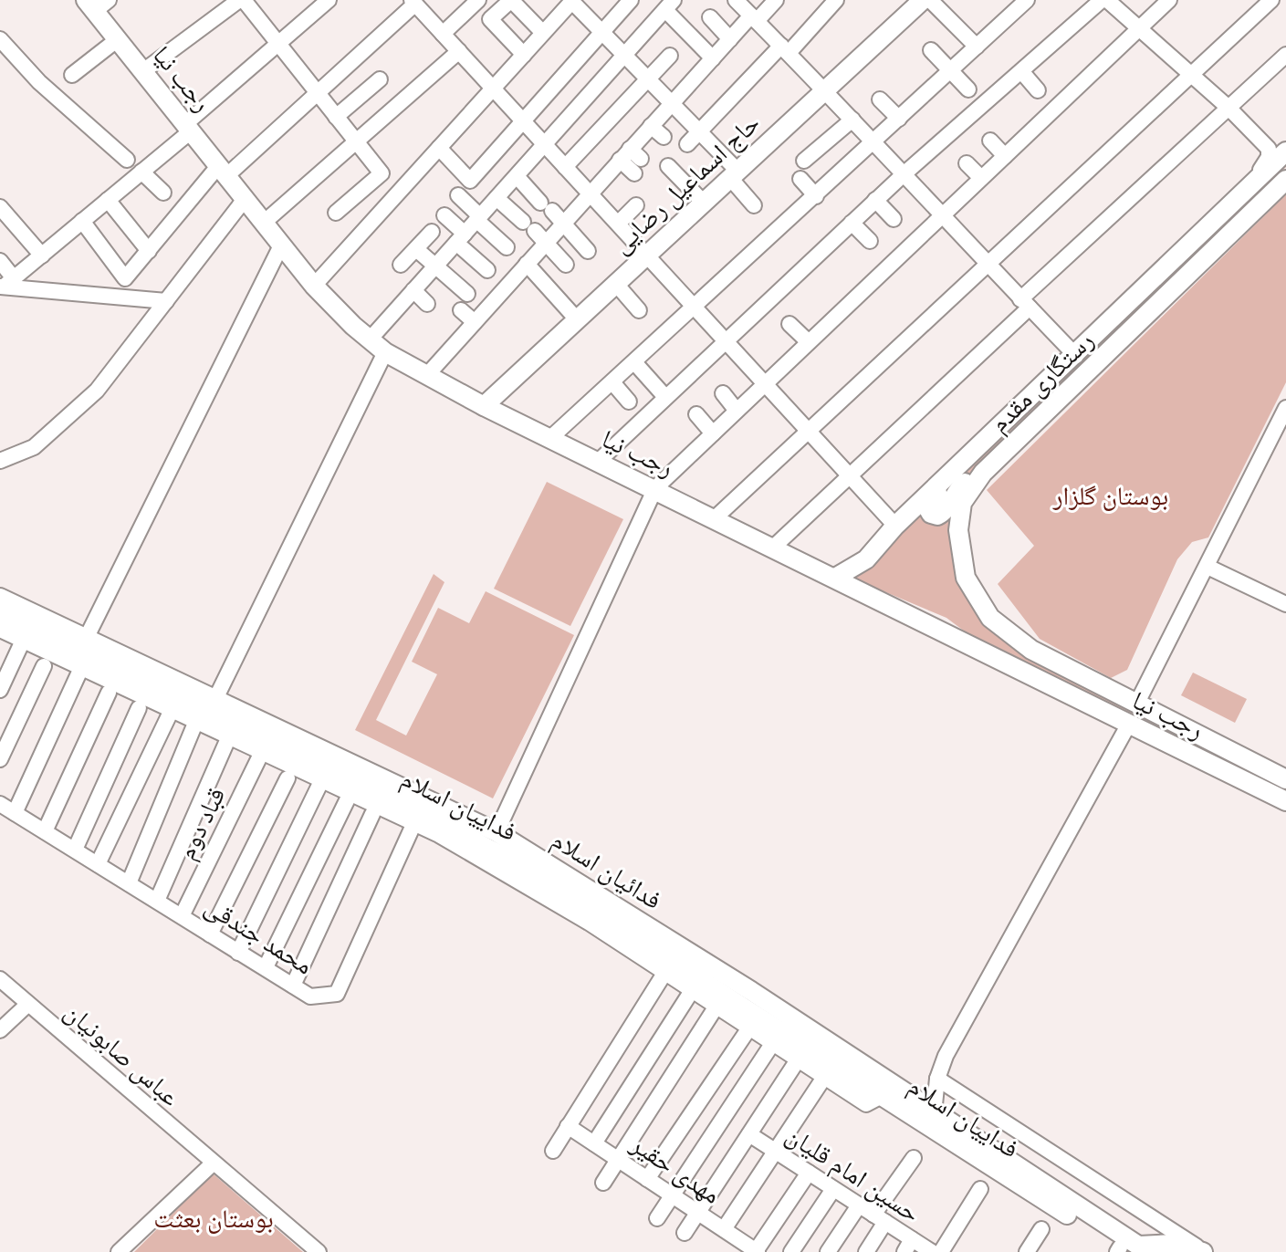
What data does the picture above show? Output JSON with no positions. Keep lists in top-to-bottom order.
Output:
{
  "streets": {
    "main road": [
      "رجب نیا",
      "حاج اسماعیل رضایی",
      "رستگاری مقدم",
      "فداییان اسلام",
      "فدائیان اسلام"
    ],
    "street": [
      "قباد دوم",
      "محمد جندقی",
      "عباس صابونیان",
      "مهدی حقیر",
      "حسین امام قلیان"
    ]
  },
  "crossings": [
    ["رجب نیا", "حاج اسماعیل رضایی"],
    ["رجب نیا", "رستگاری مقدم"],
    ["فداییان اسلام", "فدائیان اسلام"],
    ["فداییان اسلام", "محمد جندقی"],
    ["قباد دوم", "محمد جندقی"]
  ],
  "parks": ["بوستان گلزار", "بوستان بعثت"]
}
